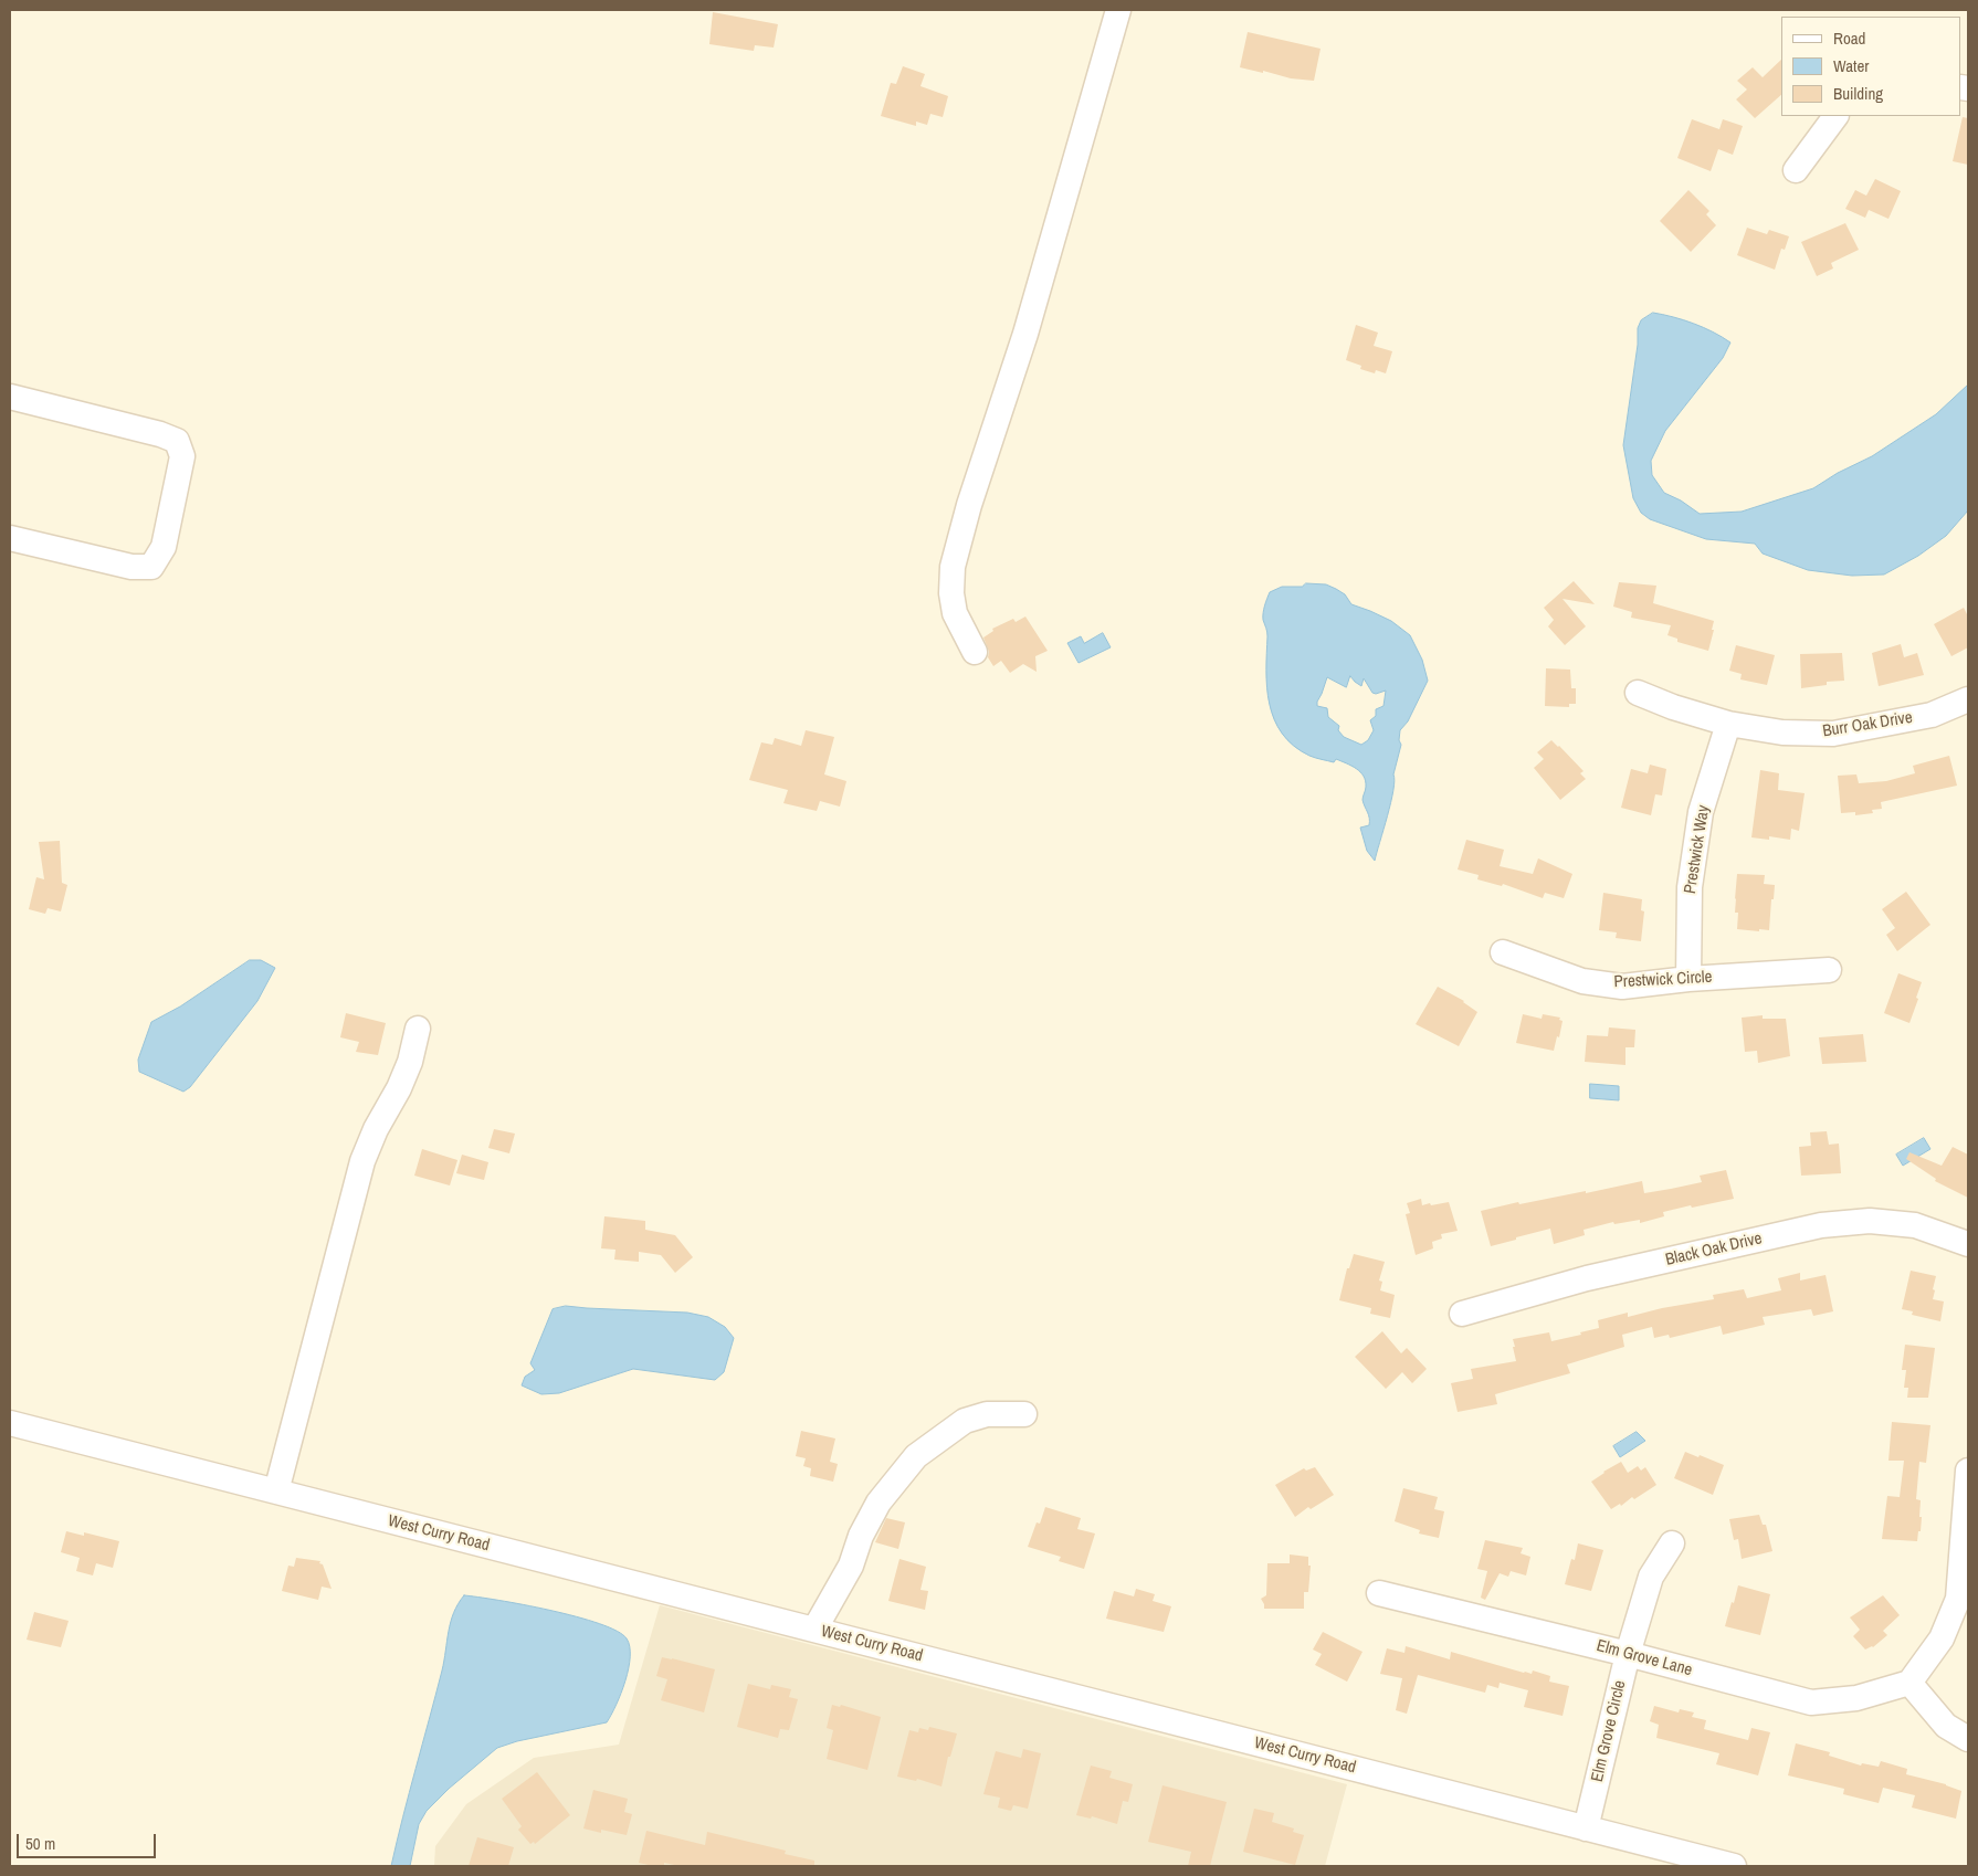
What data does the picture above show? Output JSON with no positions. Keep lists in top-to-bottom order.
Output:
{
  "streets": {
    "street": [
      "Burr Oak Drive",
      "Prestwick Way",
      "Prestwick Circle",
      "Black Oak Drive",
      "West Curry Road",
      "Elm Grove Lane",
      "Elm Grove Circle"
    ]
  },
  "crossings": [
    ["Burr Oak Drive", "Prestwick Way"],
    ["Prestwick Way", "Prestwick Circle"],
    ["West Curry Road", "Elm Grove Circle"],
    ["Elm Grove Lane", "Elm Grove Circle"]
  ],
  "legend": ["Road", "Water", "Building"],
  "scale_bar": "50 m"
}
